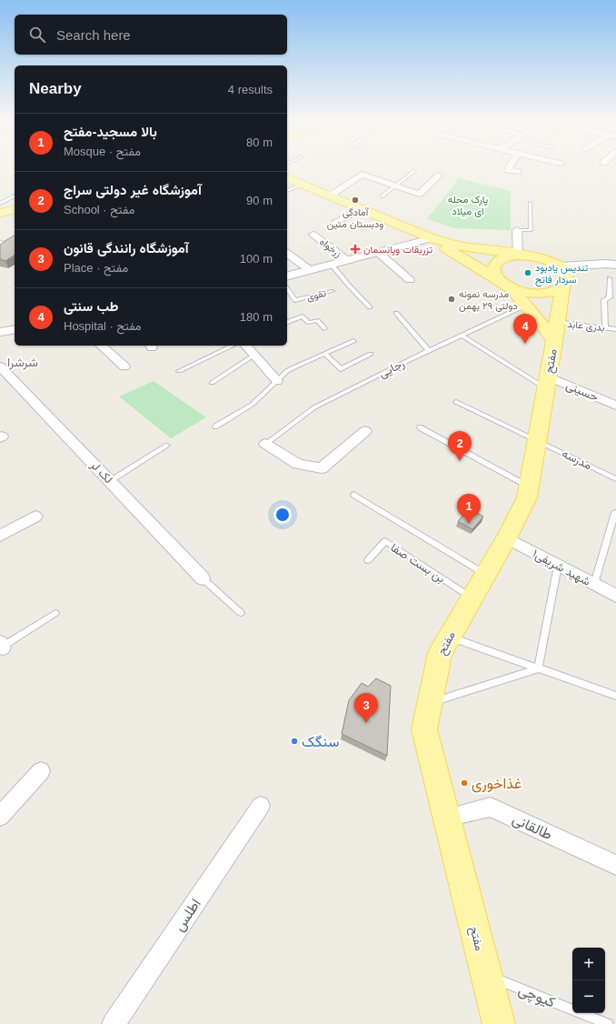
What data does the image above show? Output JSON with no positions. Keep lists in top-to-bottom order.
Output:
{
  "streets": {
    "main road": ["مفتح"],
    "street": [
      "زرخواه",
      "حسینی",
      "لک لر",
      "شهید شریفی۱",
      "طالقانی",
      "اطلس"
    ],
    "lane": [
      "تقوی",
      "بدری عابد",
      "رجایی",
      "مدرسه",
      "بن بست صفا",
      "کیوچی"
    ]
  },
  "crossings": [
    ["بدری عابد", "مفتح"],
    ["مفتح", "رجایی"],
    ["مفتح", "حسینی"],
    ["مفتح", "مدرسه"],
    ["مفتح", "بن بست صفا"],
    ["مفتح", "شهید شریفی۱"],
    ["مفتح", "طالقانی"],
    ["مفتح", "کیوچی"]
  ],
  "districts": ["شرشرا"],
  "parks": ["پارک محله ای میلاد"],
  "places": {
    "other": [
      "آمادگی ودبستان متین",
      "تندیس یادبود سردار فاتح",
      "مدرسه نمونه دولتی ۲۹ بهمن",
      "سنگک",
      "غذاخوری"
    ],
    "health": ["تزریقات وپانسمان"]
  },
  "page": {
    "search": "Search here",
    "heading": ["Nearby", "4 results"],
    "list": [
      {
        "mark": "1",
        "name": "بالا مسجید-مفتح",
        "note": "Mosque · مفتح",
        "value": "80 m"
      },
      {
        "mark": "2",
        "name": "آموزشگاه غیر دولتی سراج",
        "note": "School · مفتح",
        "value": "90 m"
      },
      {
        "mark": "3",
        "name": "آموزشگاه رانندگی قانون",
        "note": "Place · مفتح",
        "value": "100 m"
      },
      {
        "mark": "4",
        "name": "طب سنتی",
        "note": "Hospital · مفتح",
        "value": "180 m"
      }
    ],
    "pins": [
      "4",
      "2",
      "1",
      "3"
    ],
    "map_buttons": ["+", "−"]
  }
}
